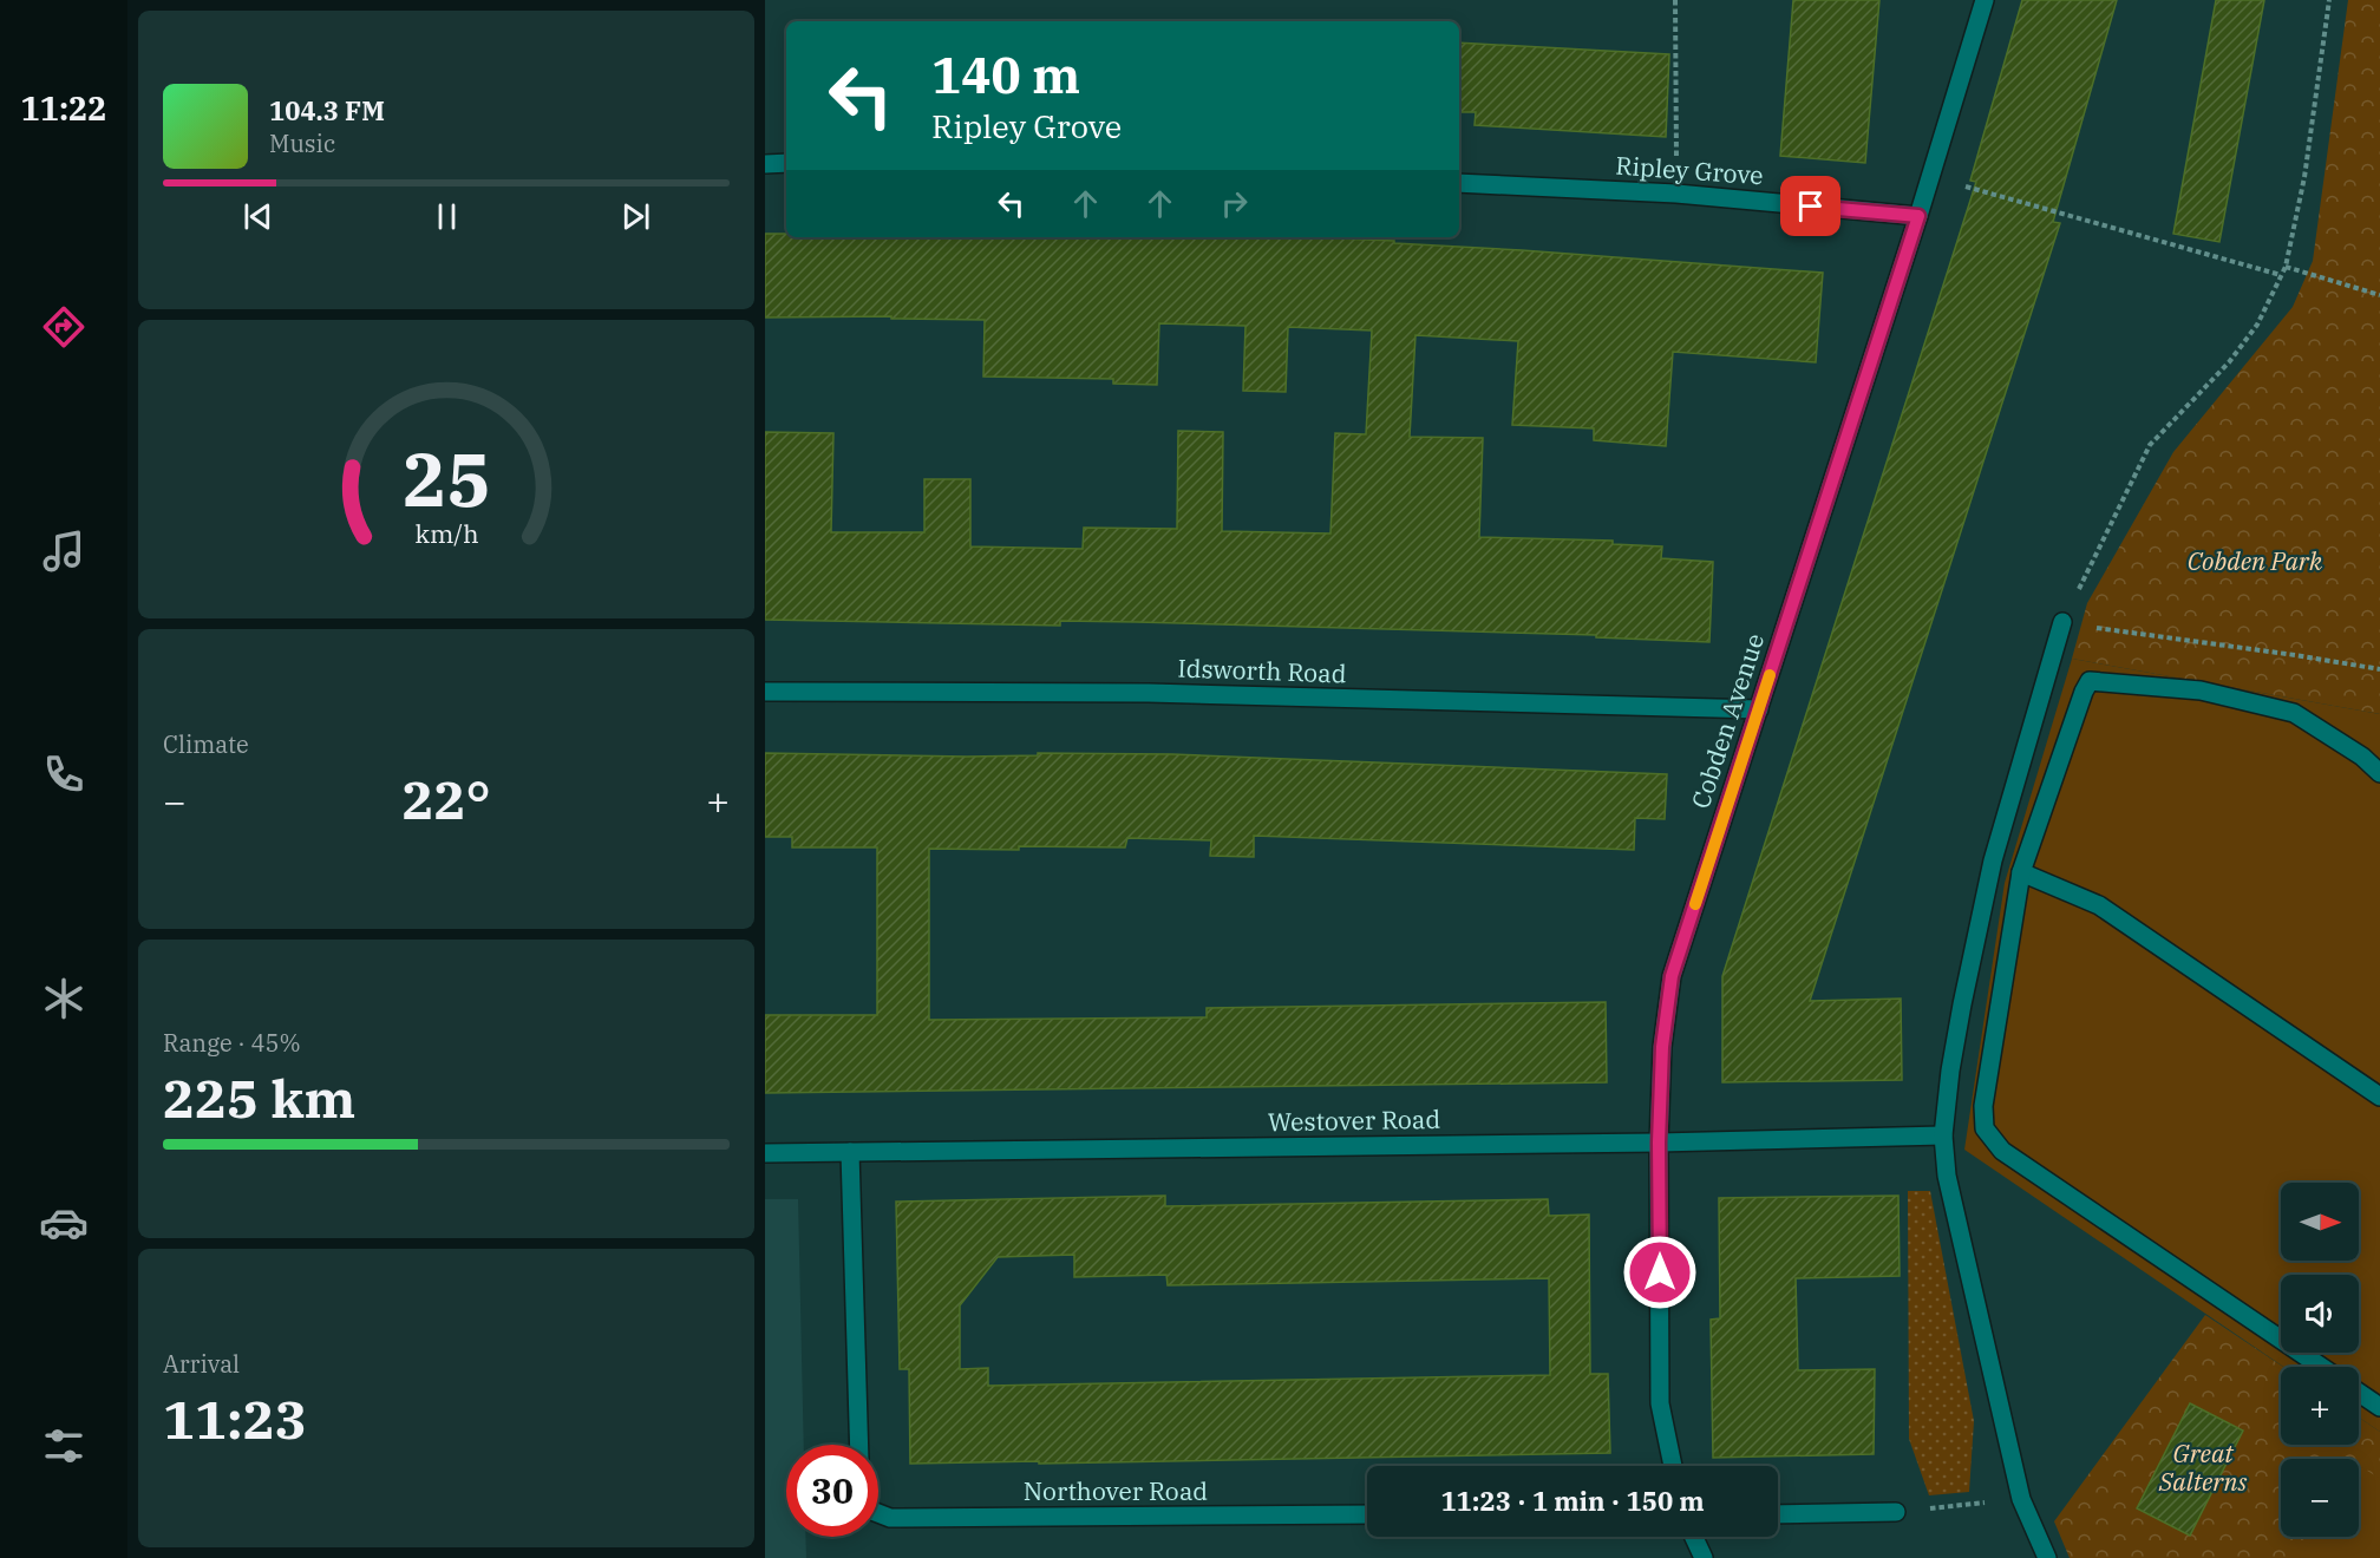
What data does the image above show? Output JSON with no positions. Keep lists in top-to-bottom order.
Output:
{
  "streets": {
    "street": [
      "Ripley Grove",
      "Idsworth Road",
      "Cobden Avenue",
      "Westover Road",
      "Northover Road"
    ]
  },
  "crossings": [
    ["Ripley Grove", "Cobden Avenue"],
    ["Idsworth Road", "Cobden Avenue"],
    ["Cobden Avenue", "Westover Road"]
  ],
  "parks": ["Cobden Park", "Great Salterns"],
  "north": "right",
  "page": {
    "tabs": "11:22",
    "turn": ["140 m", "Ripley Grove"],
    "song": ["104.3 FM", "Music"],
    "tile": [
      "Climate",
      ["Range · 45%", "225 km"],
      ["Arrival", "11:23"]
    ],
    "heat": ["−", "22°", "+"],
    "map_buttons": ["+", "−"],
    "limit": "30",
    "trip": "11:23 · 1 min · 150 m",
    "gauge": ["25", "km/h"]
  }
}
